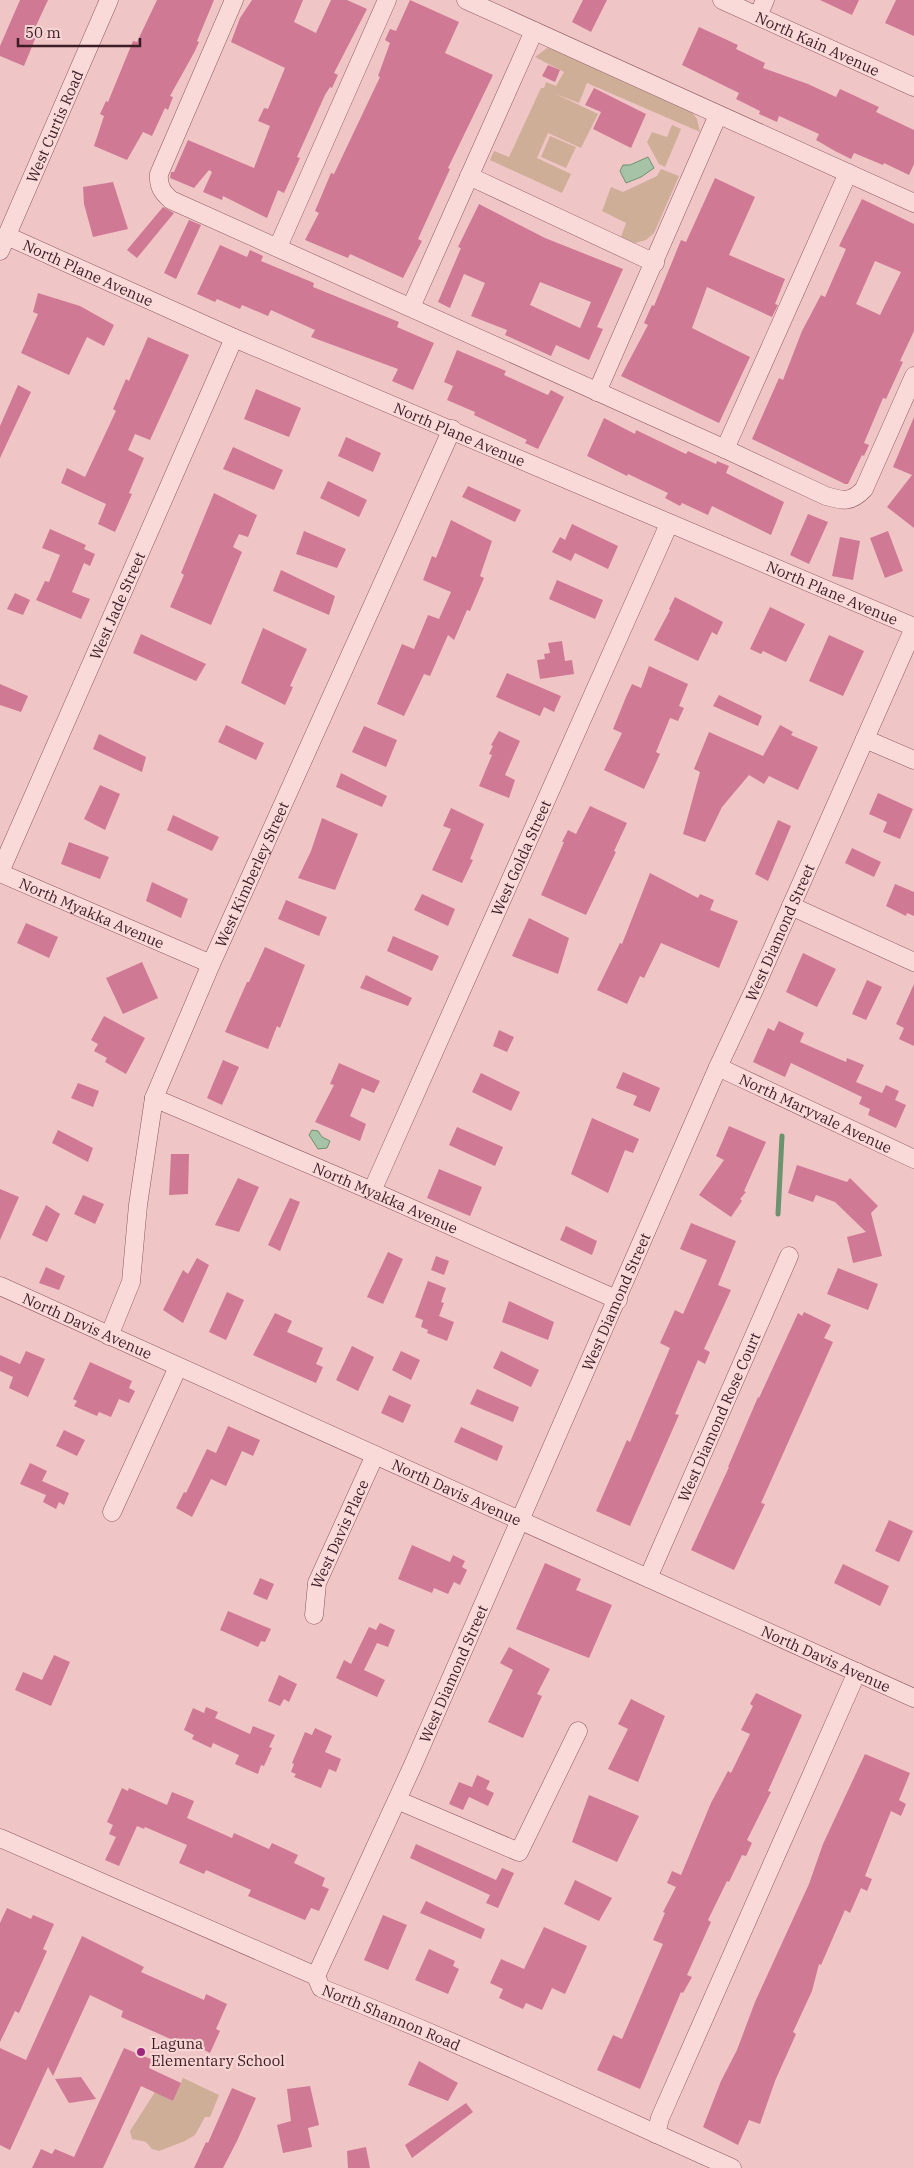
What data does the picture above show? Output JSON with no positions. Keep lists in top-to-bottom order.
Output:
{
  "streets": {
    "street": [
      "North Kain Avenue",
      "West Curtis Road",
      "North Plane Avenue",
      "West Jade Street",
      "West Golda Street",
      "West Kimberley Street",
      "North Myakka Avenue",
      "West Diamond Street",
      "North Maryvale Avenue",
      "North Davis Avenue",
      "West Diamond Rose Court",
      "West Davis Place",
      "North Shannon Road"
    ]
  },
  "crossings": [
    ["West Curtis Road", "North Plane Avenue"],
    ["North Plane Avenue", "West Jade Street"],
    ["North Plane Avenue", "West Golda Street"],
    ["North Plane Avenue", "West Kimberley Street"],
    ["North Plane Avenue", "West Diamond Street"],
    ["West Jade Street", "North Myakka Avenue"],
    ["West Golda Street", "North Myakka Avenue"],
    ["West Kimberley Street", "North Myakka Avenue"],
    ["West Kimberley Street", "North Davis Avenue"],
    ["North Myakka Avenue", "West Diamond Street"],
    ["West Diamond Street", "North Maryvale Avenue"],
    ["West Diamond Street", "North Davis Avenue"],
    ["West Diamond Street", "North Shannon Road"],
    ["North Davis Avenue", "West Diamond Rose Court"],
    ["North Davis Avenue", "West Davis Place"]
  ],
  "places": ["Laguna Elementary School"],
  "scale_bar": "50 m"
}
